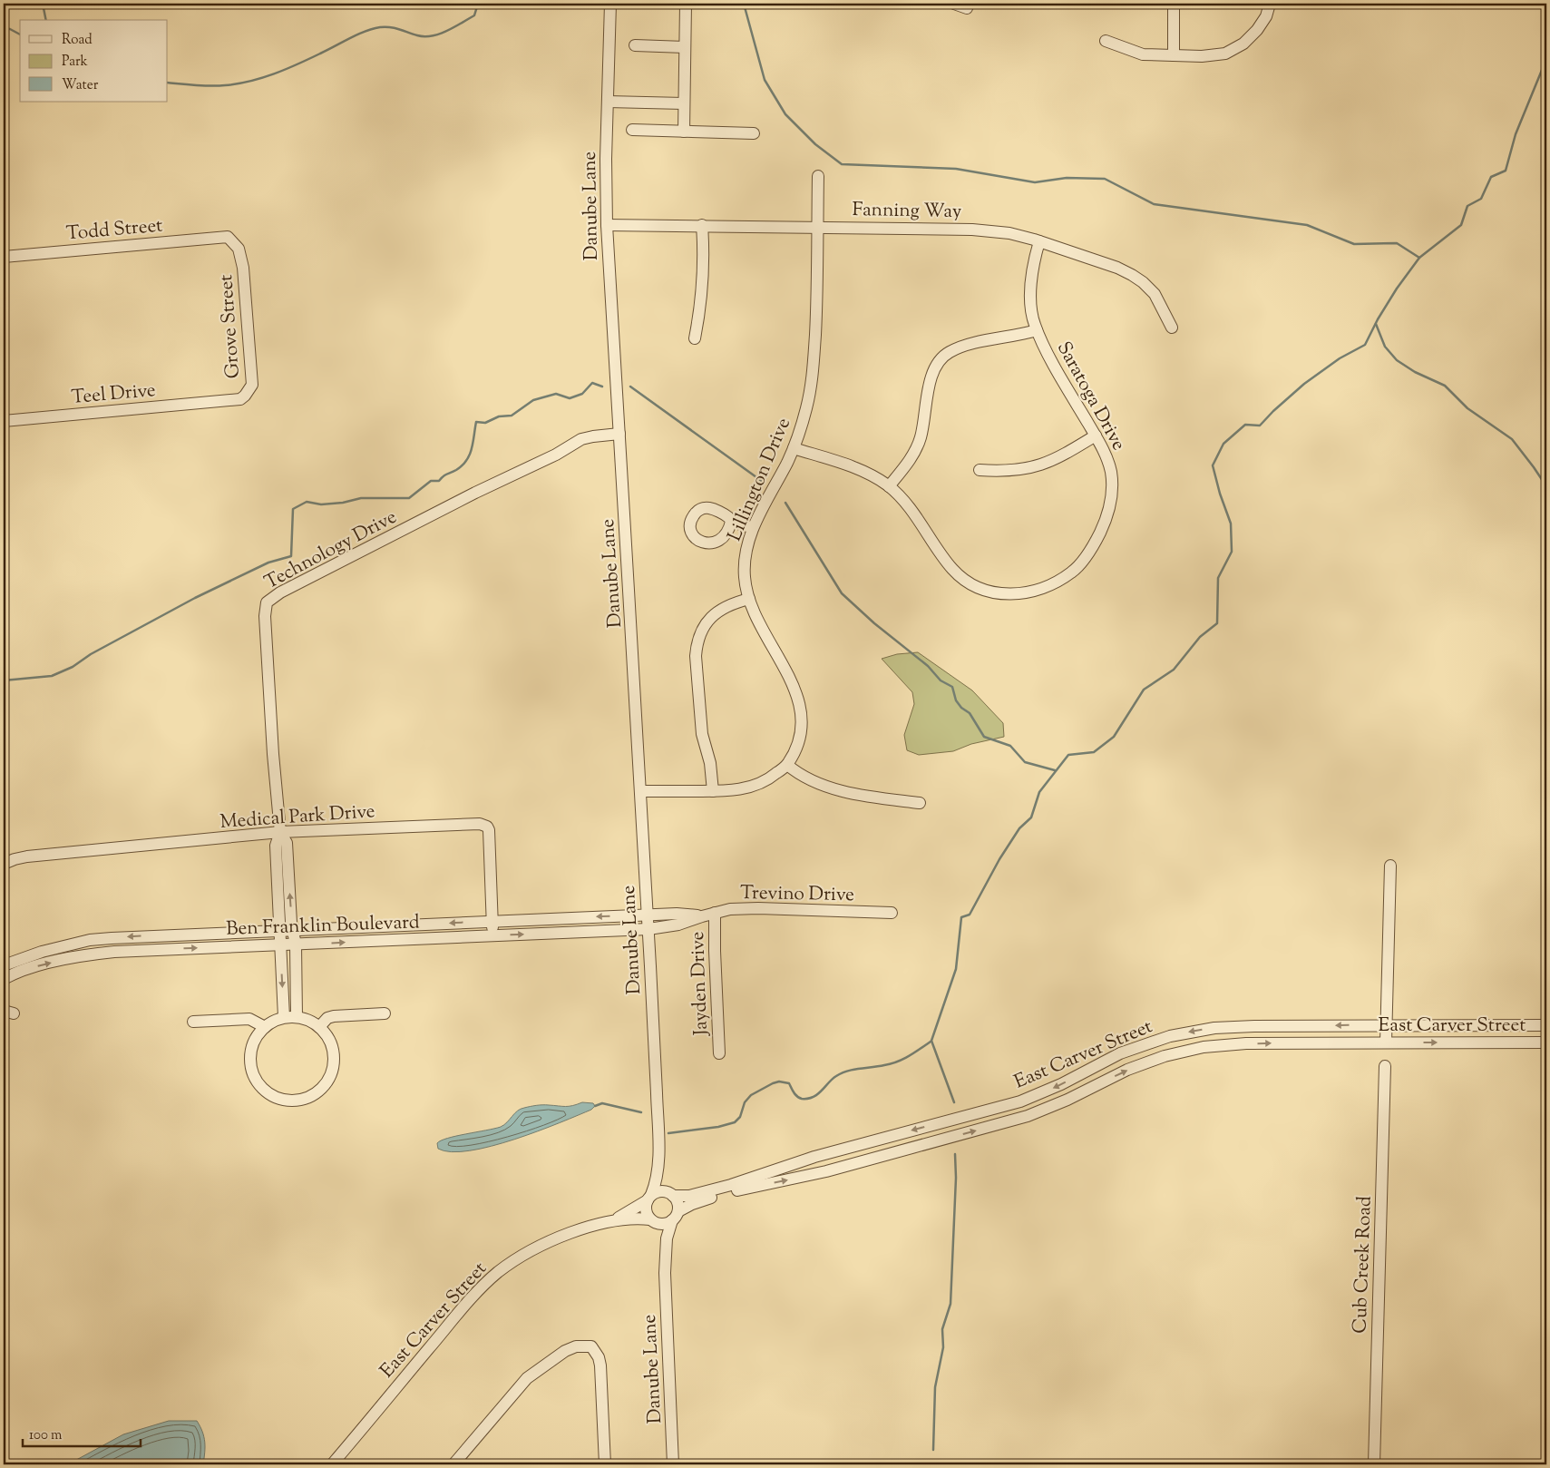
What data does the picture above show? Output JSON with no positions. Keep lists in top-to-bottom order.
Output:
{
  "streets": {
    "street": [
      "Danube Lane",
      "Fanning Way",
      "Todd Street",
      "Grove Street",
      "Teel Drive",
      "Saratoga Drive",
      "Lillington Drive",
      "Technology Drive",
      "Medical Park Drive",
      "Trevino Drive",
      "Ben Franklin Boulevard",
      "Jayden Drive",
      "East Carver Street",
      "Cub Creek Road"
    ]
  },
  "crossings": [
    ["Danube Lane", "Fanning Way"],
    ["Danube Lane", "Lillington Drive"],
    ["Danube Lane", "Technology Drive"],
    ["Danube Lane", "Trevino Drive"],
    ["Danube Lane", "Ben Franklin Boulevard"],
    ["Danube Lane", "East Carver Street"],
    ["Fanning Way", "Saratoga Drive"],
    ["Fanning Way", "Lillington Drive"],
    ["Todd Street", "Grove Street"],
    ["Grove Street", "Teel Drive"],
    ["Saratoga Drive", "Lillington Drive"],
    ["Technology Drive", "Medical Park Drive"],
    ["Technology Drive", "Ben Franklin Boulevard"],
    ["Medical Park Drive", "Ben Franklin Boulevard"],
    ["Trevino Drive", "Ben Franklin Boulevard"],
    ["Trevino Drive", "Jayden Drive"]
  ],
  "legend": ["Road", "Park", "Water"],
  "scale_bar": "100 m"
}
